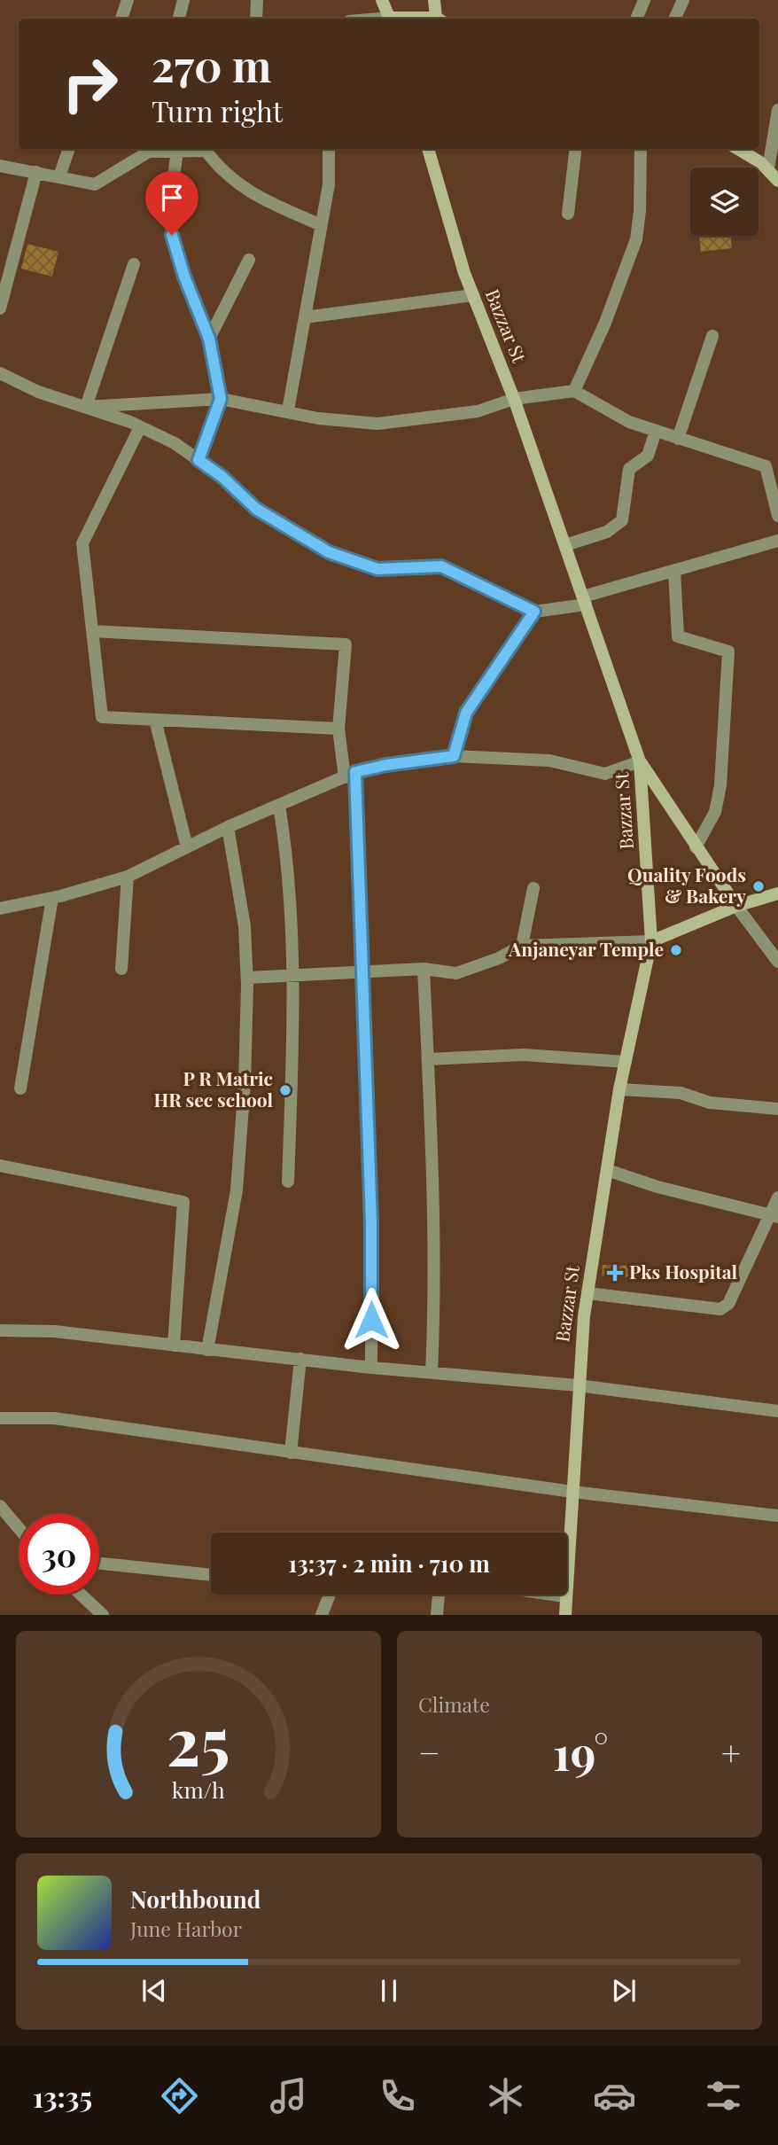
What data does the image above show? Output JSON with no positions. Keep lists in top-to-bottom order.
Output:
{
  "streets": {
    "main road": ["Bazzar St"]
  },
  "places": {
    "other": ["Quality Foods & Bakery", "Anjaneyar Temple", "P R Matric HR sec school"],
    "health": ["Pks Hospital"]
  },
  "page": {
    "turn": ["270 m", "Turn right"],
    "limit": "30",
    "trip": "13:37 · 2 min · 710 m",
    "tile": "Climate",
    "heat": ["−", "19°", "+"],
    "song": ["Northbound", "June Harbor"],
    "tabs": "13:35",
    "gauge": ["25", "km/h"]
  }
}
